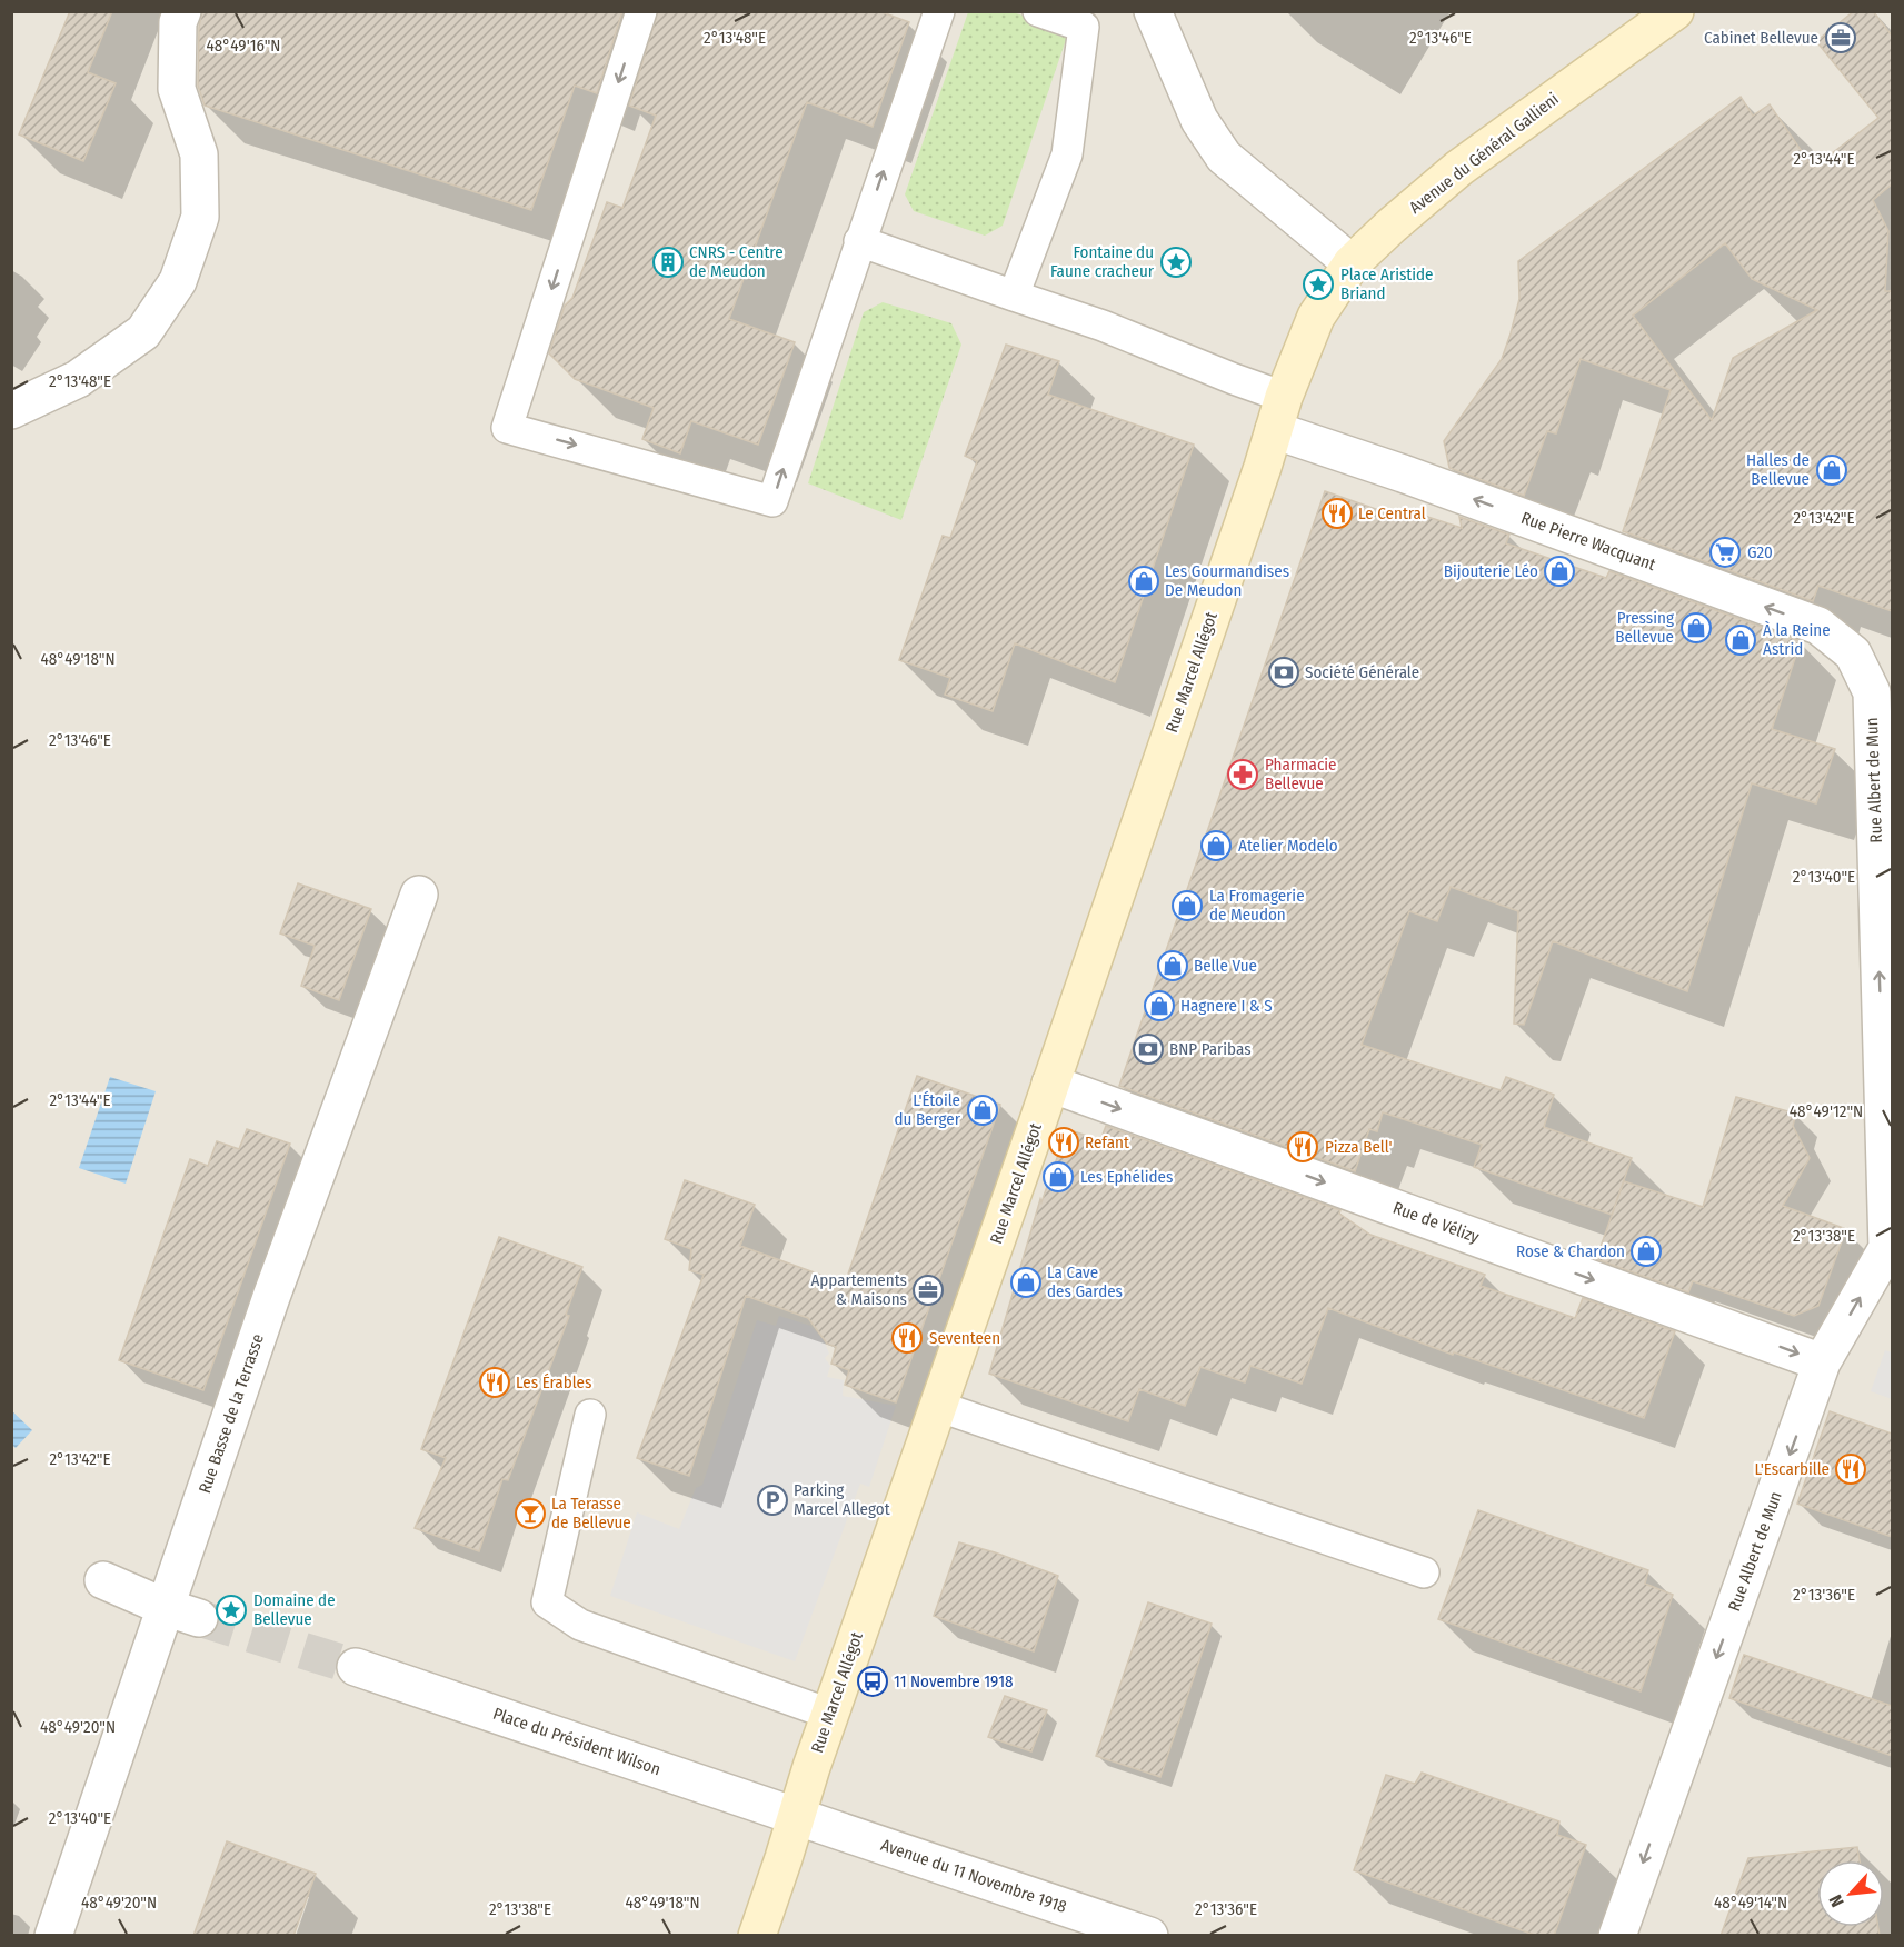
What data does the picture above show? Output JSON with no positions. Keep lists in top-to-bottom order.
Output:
{
  "streets": {
    "main road": ["Avenue du Général Gallieni", "Rue Marcel Allégot"],
    "street": [
      "Rue Pierre Wacquant",
      "Rue Albert de Mun",
      "Rue de Vélizy",
      "Rue Basse de la Terrasse",
      "Place du Président Wilson",
      "Avenue du 11 Novembre 1918"
    ]
  },
  "crossings": [
    ["Avenue du Général Gallieni", "Rue Pierre Wacquant"],
    ["Avenue du Général Gallieni", "Rue Marcel Allégot"],
    ["Rue Pierre Wacquant", "Rue Marcel Allégot"],
    ["Rue Pierre Wacquant", "Rue Albert de Mun"],
    ["Rue Marcel Allégot", "Rue de Vélizy"],
    ["Rue Marcel Allégot", "Place du Président Wilson"],
    ["Rue Marcel Allégot", "Avenue du 11 Novembre 1918"],
    ["Rue Albert de Mun", "Rue de Vélizy"],
    ["Place du Président Wilson", "Avenue du 11 Novembre 1918"]
  ],
  "one_way": ["Rue Pierre Wacquant", "Rue de Vélizy"],
  "places": {
    "office": ["Cabinet Bellevue", "Appartements & Maisons"],
    "building": ["CNRS - Centre de Meudon"],
    "place": ["Fontaine du Faune cracheur", "Place Aristide Briand", "Domaine de Bellevue"],
    "shop": [
      "Halles de Bellevue",
      "Bijouterie Léo",
      "Les Gourmandises De Meudon",
      "Pressing Bellevue",
      "À la Reine Astrid",
      "Atelier Modelo",
      "La Fromagerie de Meudon",
      "Belle Vue",
      "Hagnere I & S",
      "L'Étoile du Berger",
      "Les Ephélides",
      "Rose & Chardon",
      "La Cave des Gardes"
    ],
    "restaurant": [
      "Le Central",
      "Refant",
      "Pizza Bell'",
      "Seventeen",
      "Les Érables",
      "L'Escarbille"
    ],
    "supermarket": ["G20"],
    "bank": ["Société Générale", "BNP Paribas"],
    "pharmacy": ["Pharmacie Bellevue"],
    "parking": ["Parking Marcel Allegot"],
    "bar": ["La Terasse de Bellevue"],
    "bus stop": ["11 Novembre 1918"]
  },
  "north": "bottom left",
  "coordinates": [
    "2°13'48\"E",
    "2°13'46\"E",
    "48°49'16\"N",
    "2°13'44\"E",
    "2°13'42\"E",
    "48°49'18\"N",
    "2°13'40\"E",
    "48°49'12\"N",
    "2°13'38\"E",
    "2°13'36\"E",
    "48°49'20\"N",
    "48°49'14\"N"
  ]
}
